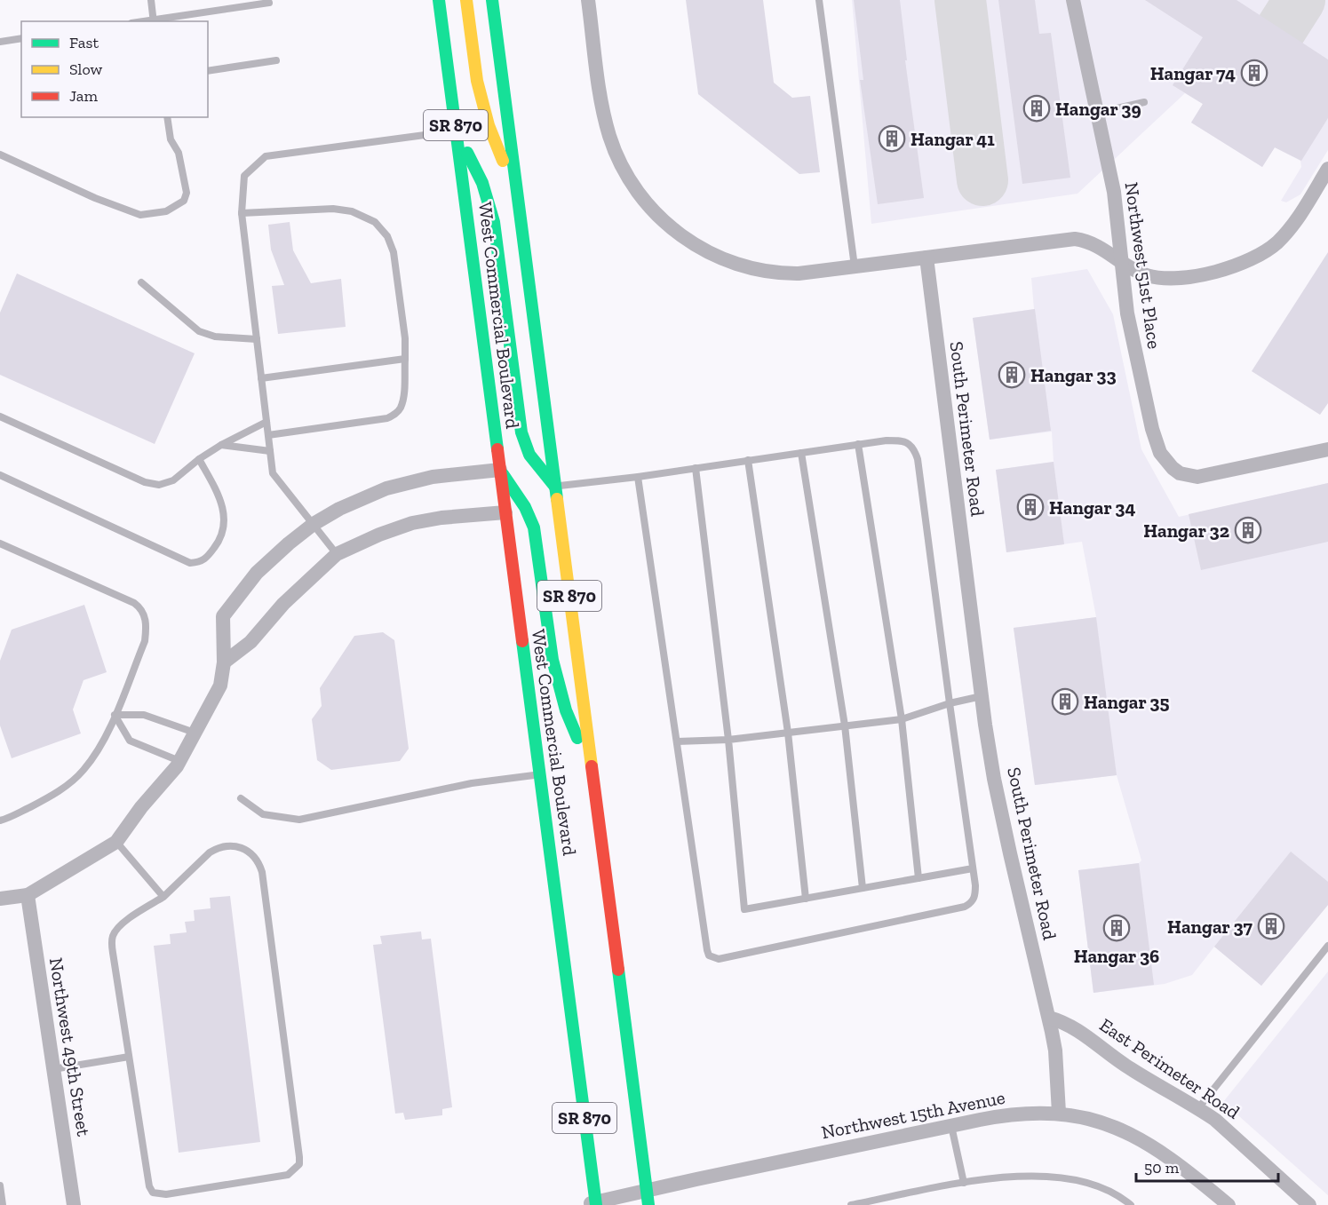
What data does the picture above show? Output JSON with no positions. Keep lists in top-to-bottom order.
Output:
{
  "streets": {
    "highway": ["SR 870", "West Commercial Boulevard"],
    "street": [
      "Northwest 51st Place",
      "South Perimeter Road",
      "Northwest 49th Street",
      "East Perimeter Road",
      "Northwest 15th Avenue"
    ]
  },
  "crossings": [
    ["West Commercial Boulevard", "Northwest 15th Avenue"],
    ["South Perimeter Road", "East Perimeter Road"],
    ["South Perimeter Road", "Northwest 15th Avenue"]
  ],
  "places": {
    "building": [
      "Hangar 74",
      "Hangar 39",
      "Hangar 41",
      "Hangar 33",
      "Hangar 34",
      "Hangar 32",
      "Hangar 35",
      "Hangar 37",
      "Hangar 36"
    ]
  },
  "legend": ["Fast", "Slow", "Jam"],
  "scale_bar": "50 m"
}
